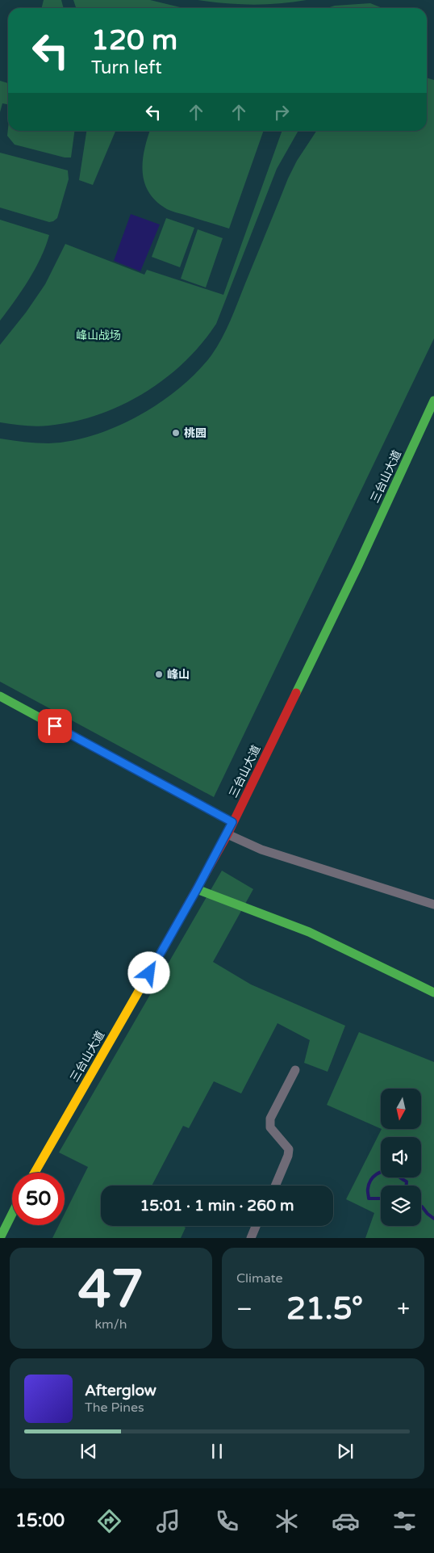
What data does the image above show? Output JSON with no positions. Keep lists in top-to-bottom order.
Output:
{
  "streets": {
    "main road": ["三台山大道"]
  },
  "parks": ["峰山战场"],
  "places": ["桃园", "峰山"],
  "north": "bottom",
  "page": {
    "turn": ["120 m", "Turn left"],
    "limit": "50",
    "trip": "15:01 · 1 min · 260 m",
    "tile": [
      ["47", "km/h"],
      "Climate"
    ],
    "heat": ["−", "21.5°", "+"],
    "song": ["Afterglow", "The Pines"],
    "tabs": "15:00"
  }
}
